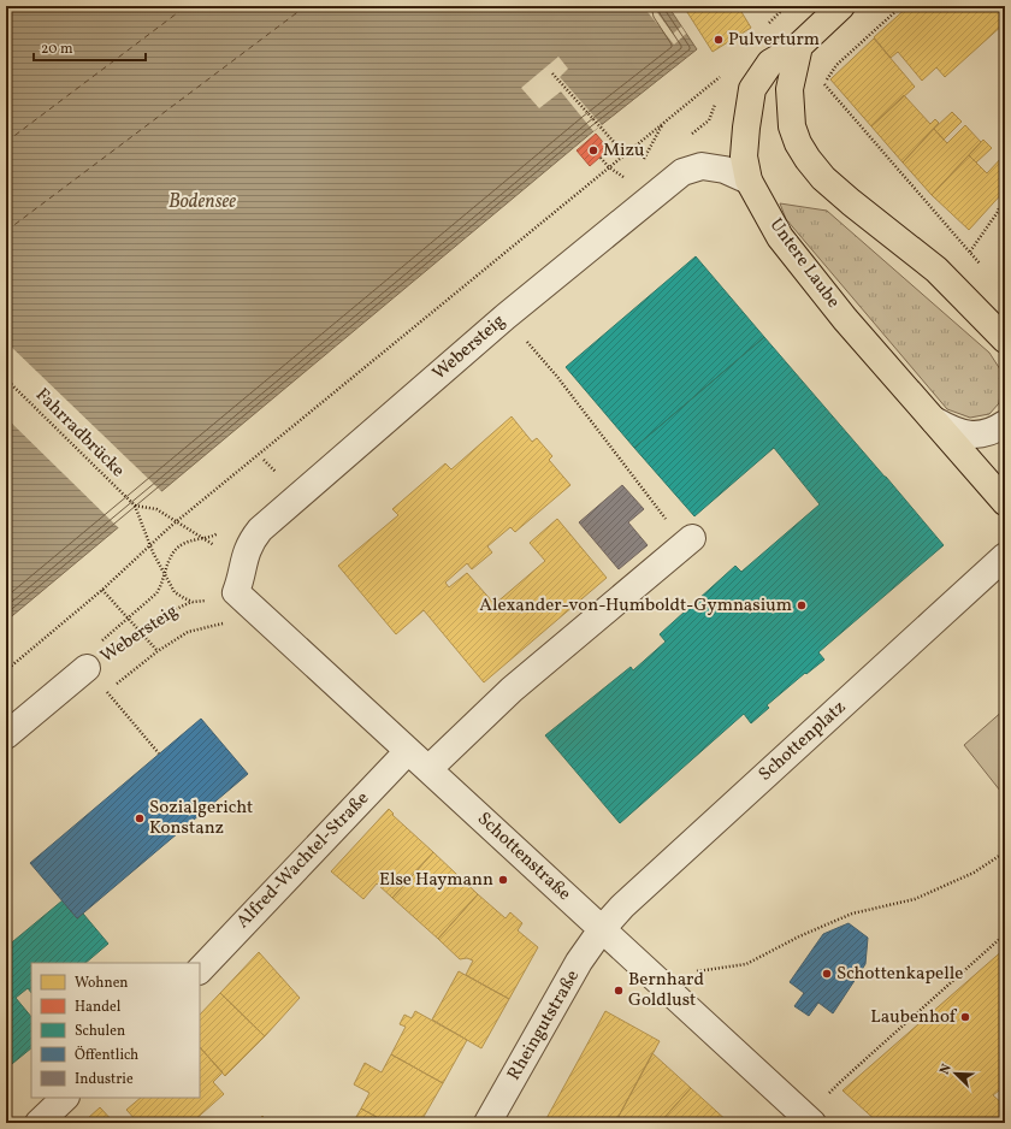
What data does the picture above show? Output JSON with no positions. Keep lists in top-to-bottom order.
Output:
{
  "streets": {
    "main road": ["Untere Laube"],
    "street": [
      "Webersteig",
      "Schottenplatz",
      "Schottenstraße",
      "Alfred-Wachtel-Straße",
      "Rheingutstraße"
    ],
    "path": ["Fahrradbrücke"]
  },
  "crossings": [
    ["Untere Laube", "Webersteig"],
    ["Webersteig", "Fahrradbrücke"],
    ["Webersteig", "Schottenstraße"],
    ["Schottenplatz", "Schottenstraße"],
    ["Schottenplatz", "Rheingutstraße"],
    ["Schottenstraße", "Alfred-Wachtel-Straße"],
    ["Schottenstraße", "Rheingutstraße"]
  ],
  "water": ["Bodensee"],
  "places": [
    "Pulverturm",
    "Mizu",
    "Alexander-von-Humboldt-Gymnasium",
    "Sozialgericht Konstanz",
    "Else Haymann",
    "Schottenkapelle",
    "Bernhard Goldlust",
    "Laubenhof"
  ],
  "legend": [
    "Wohnen",
    "Handel",
    "Schulen",
    "Öffentlich",
    "Industrie"
  ],
  "scale_bar": "20 m",
  "north": "top left"
}
